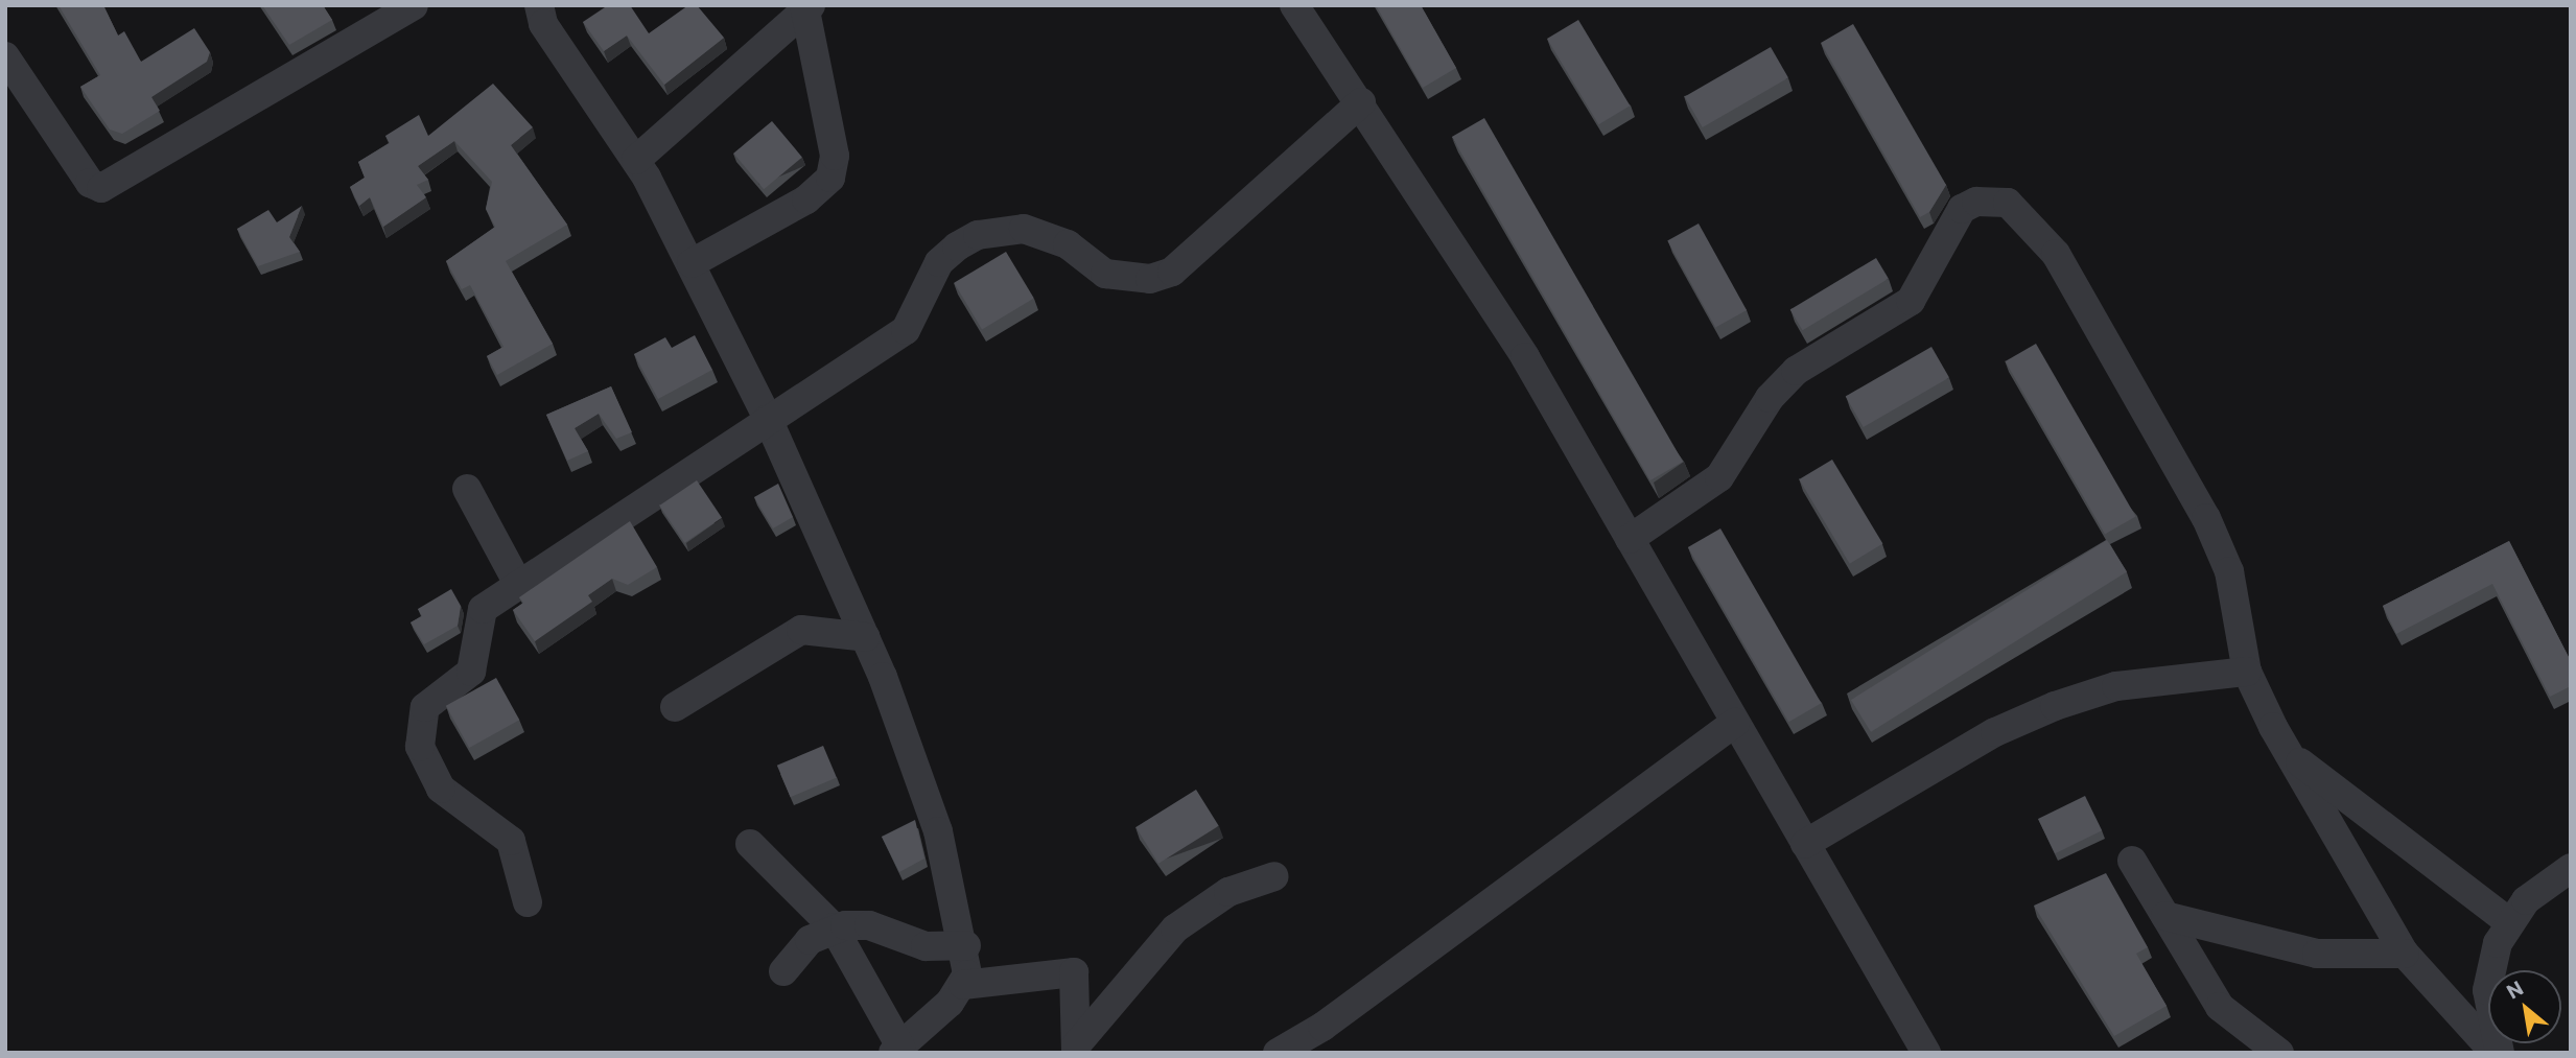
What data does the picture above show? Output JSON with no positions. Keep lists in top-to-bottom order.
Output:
{
  "north": "top left"
}
